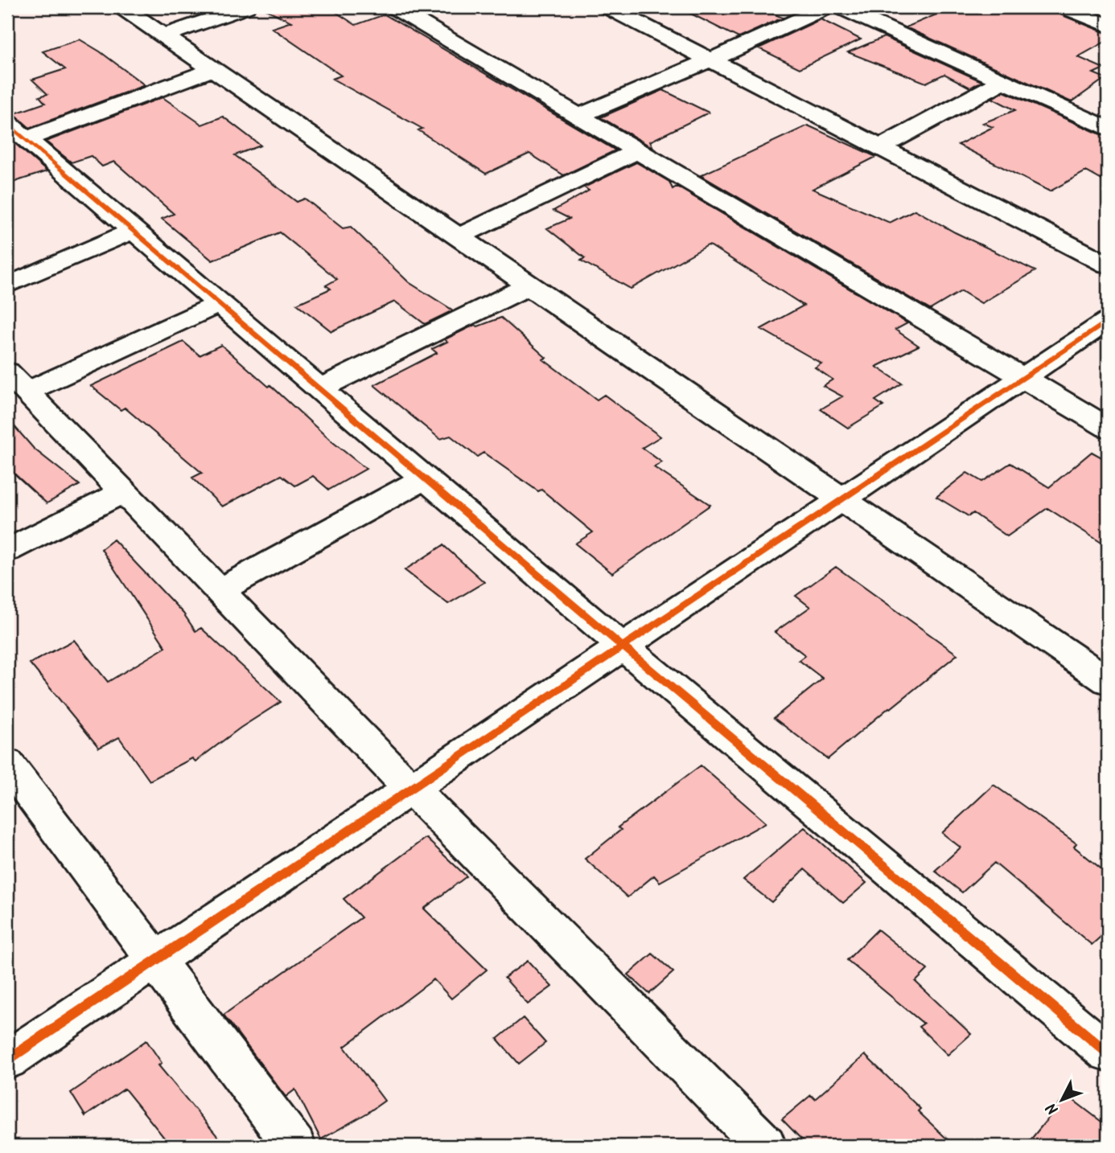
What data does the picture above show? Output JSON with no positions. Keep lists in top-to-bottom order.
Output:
{
  "north": "bottom left"
}
